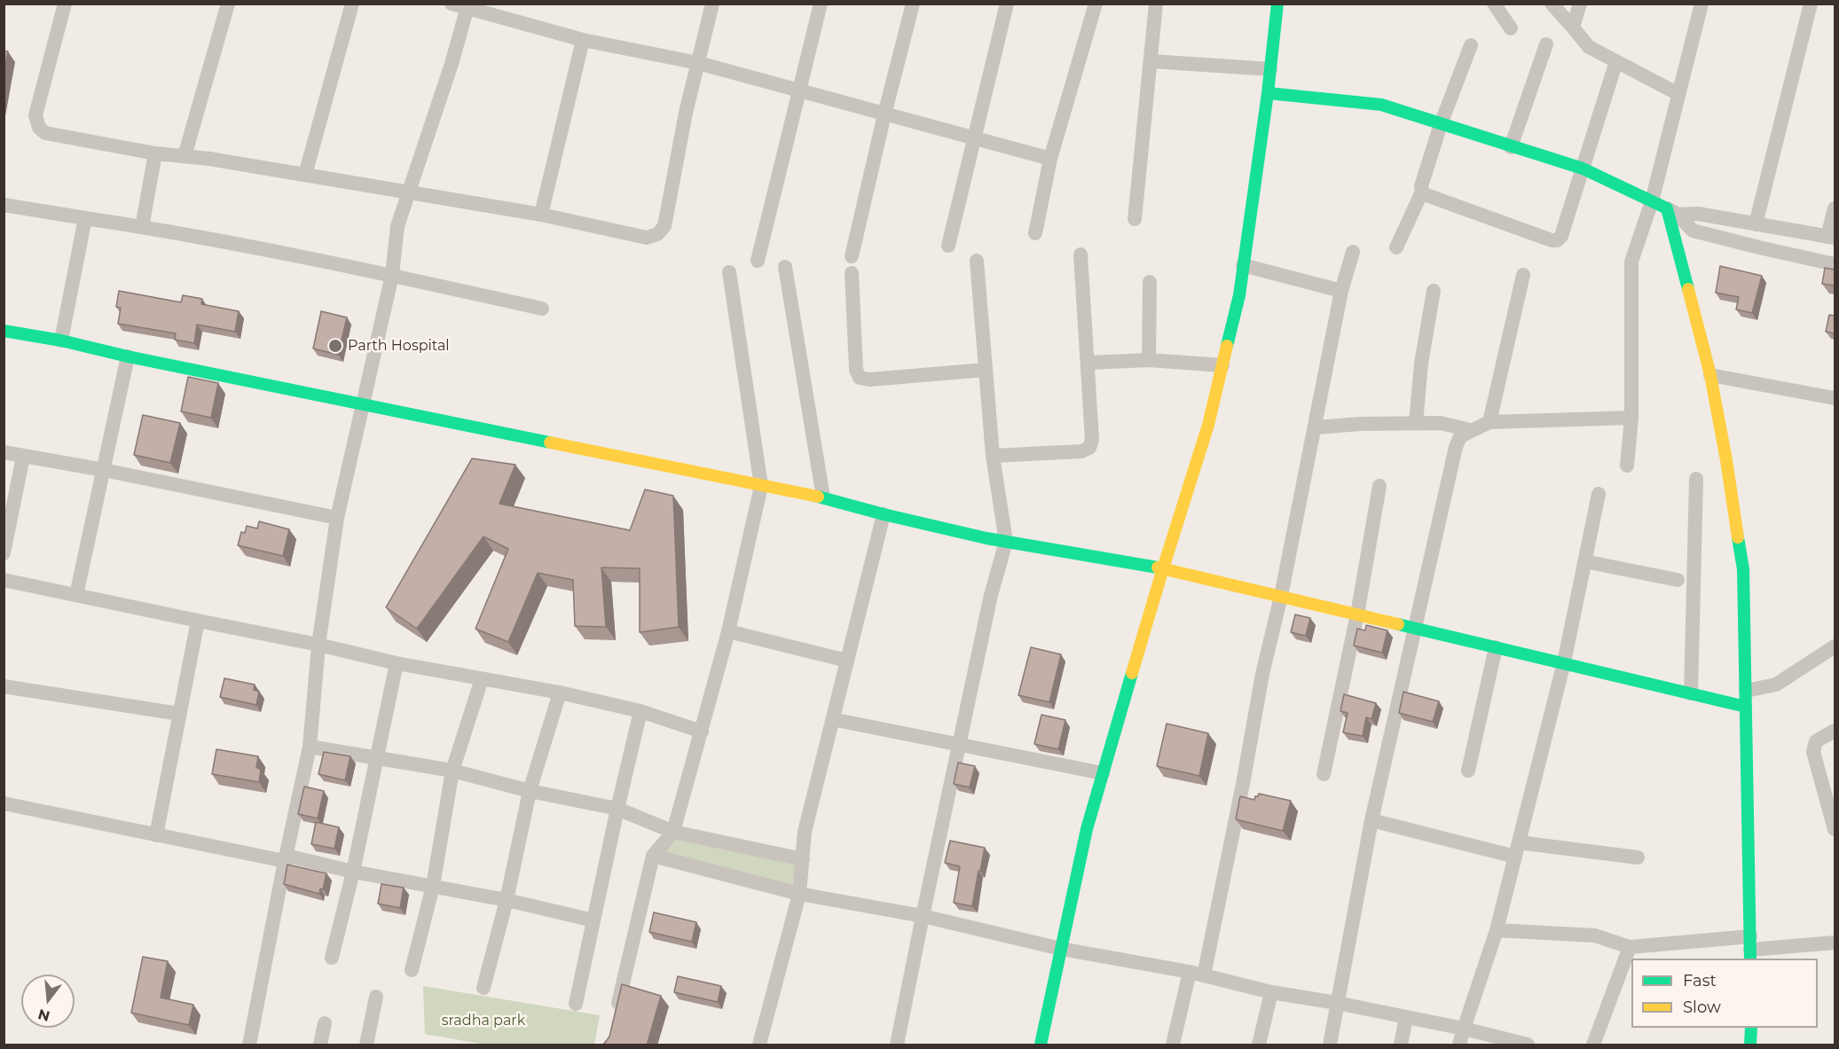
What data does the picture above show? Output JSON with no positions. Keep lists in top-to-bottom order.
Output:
{
  "parks": ["sradha park"],
  "places": ["Parth Hospital"],
  "legend": ["Fast", "Slow"],
  "north": "bottom"
}
